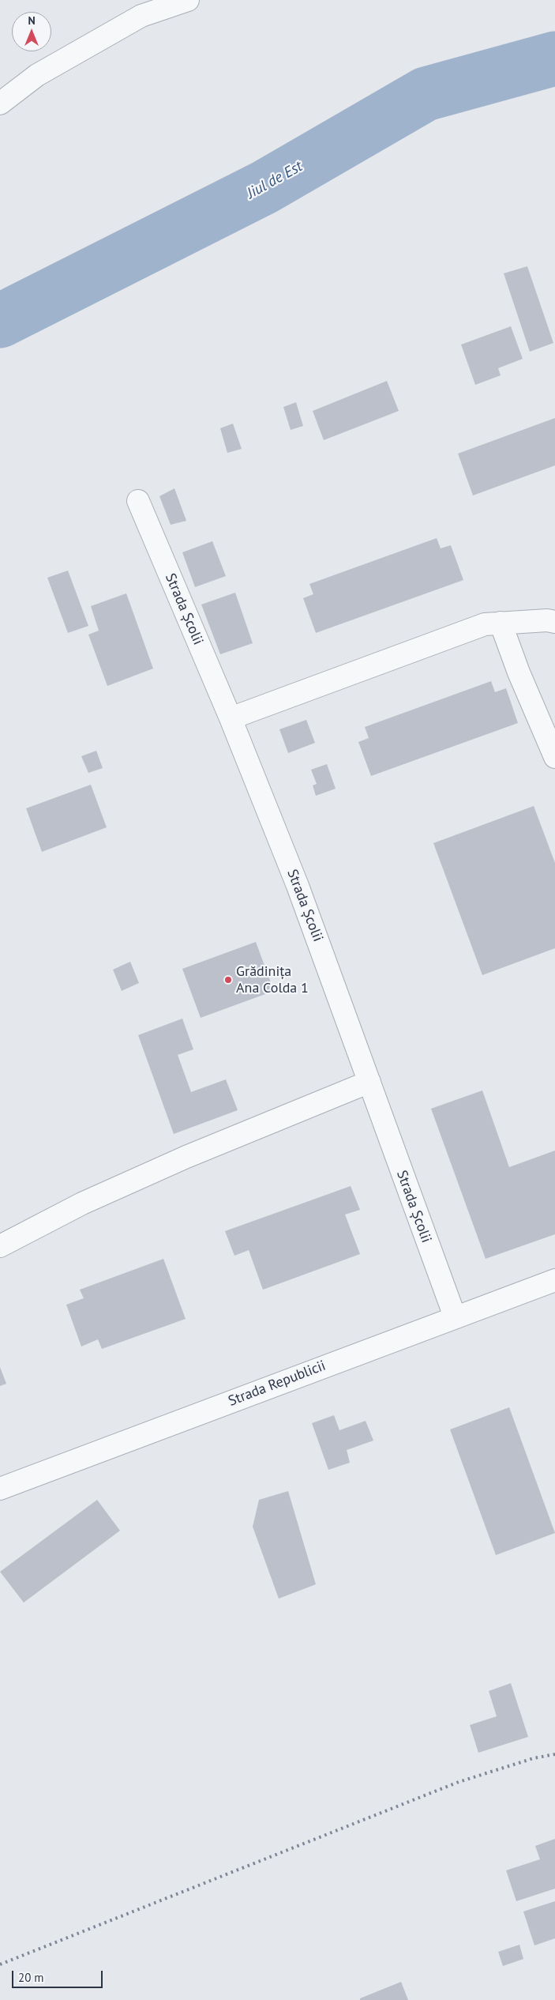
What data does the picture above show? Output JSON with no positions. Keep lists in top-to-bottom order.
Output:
{
  "streets": {
    "street": ["Strada Școlii", "Strada Republicii"]
  },
  "crossings": [
    ["Strada Școlii", "Strada Republicii"]
  ],
  "water": ["Jiul de Est"],
  "places": ["Grădinița Ana Colda 1"],
  "scale_bar": "20 m",
  "north": "top"
}
